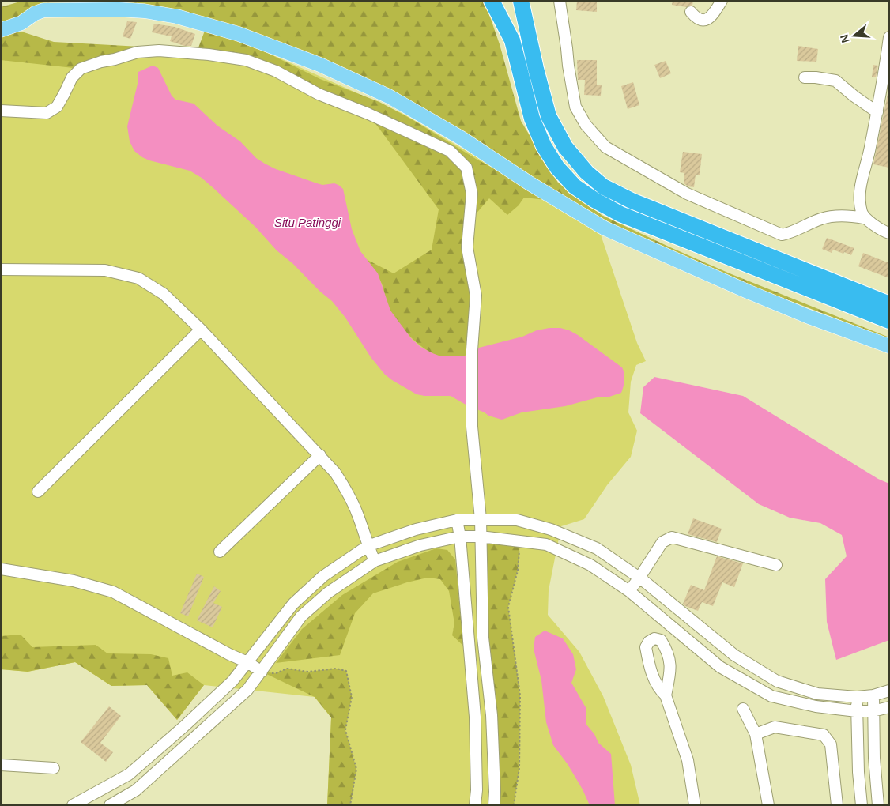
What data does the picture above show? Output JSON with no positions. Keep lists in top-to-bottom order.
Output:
{
  "water": ["Situ Patinggi"],
  "north": "left"
}
